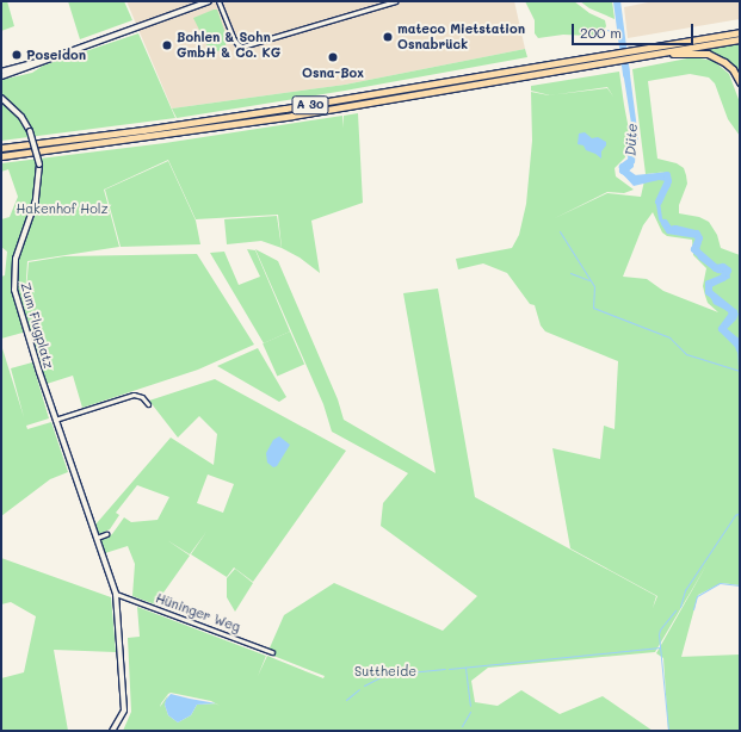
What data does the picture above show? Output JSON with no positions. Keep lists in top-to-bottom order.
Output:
{
  "streets": {
    "highway": ["A 30"],
    "street": ["Zum Flugplatz", "Hüninger Weg"]
  },
  "crossings": [
    ["Zum Flugplatz", "Hüninger Weg"]
  ],
  "water": ["Düte"],
  "parks": ["Hakenhof Holz", "Suttheide"],
  "places": [
    "mateco Mietstation Osnabrück",
    "Bohlen & Sohn GmbH & Co. KG",
    "Poseidon",
    "Osna-Box"
  ],
  "scale_bar": "200 m"
}
